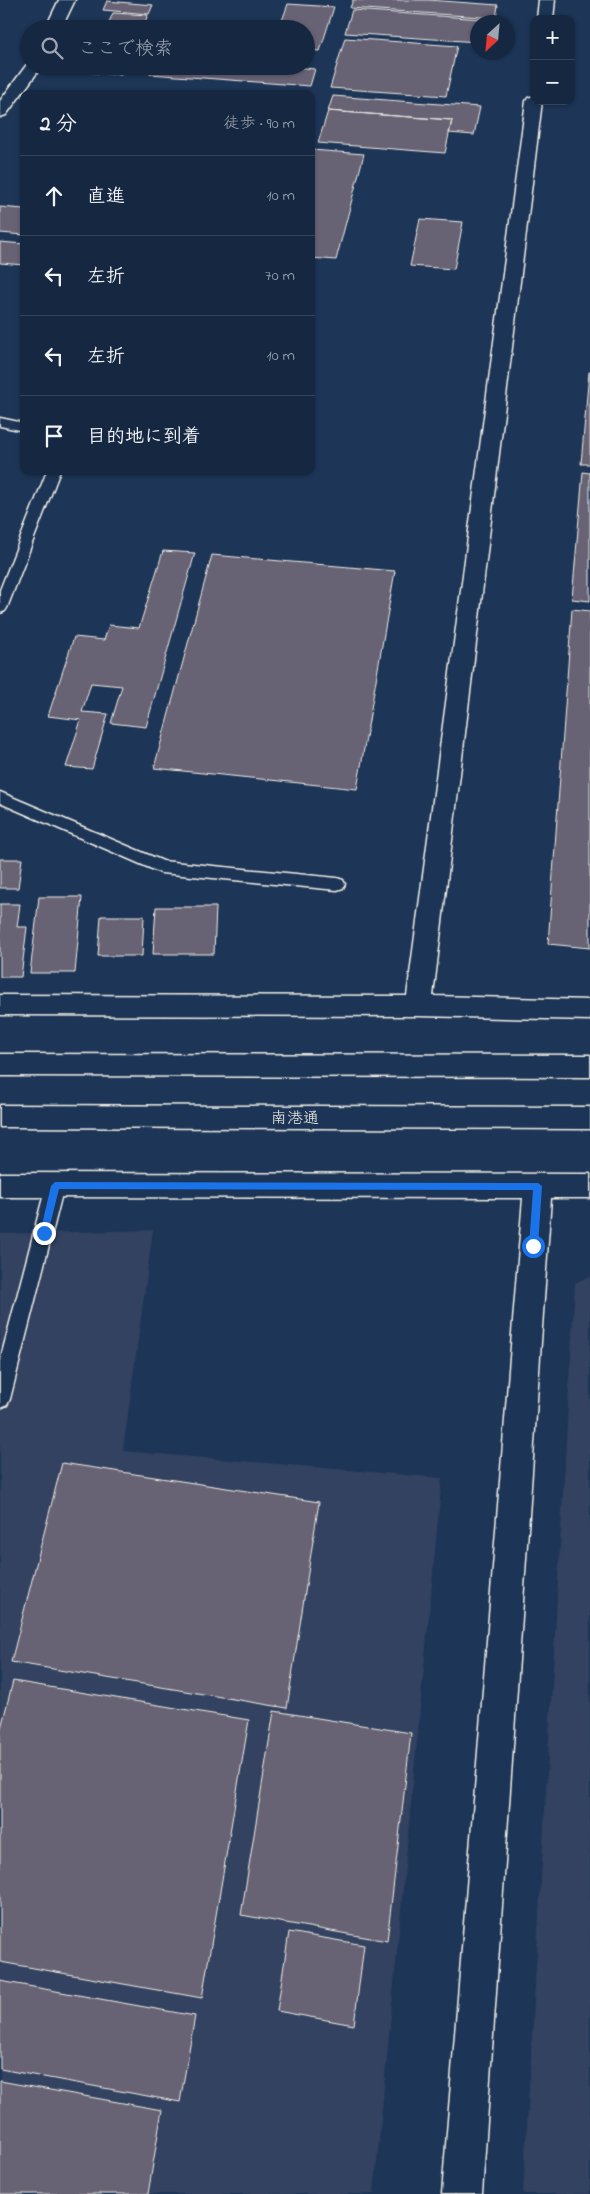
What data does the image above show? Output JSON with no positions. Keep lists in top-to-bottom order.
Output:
{
  "streets": {
    "street": ["南港通"]
  },
  "north": "bottom left",
  "page": {
    "map_buttons": ["+", "−"],
    "search": "ここで検索",
    "heading": ["2 分", "徒歩 · 90 m"],
    "list": [
      ["直進", "10 m"],
      ["左折", "70 m"],
      ["左折", "10 m"],
      "目的地に到着"
    ]
  }
}
